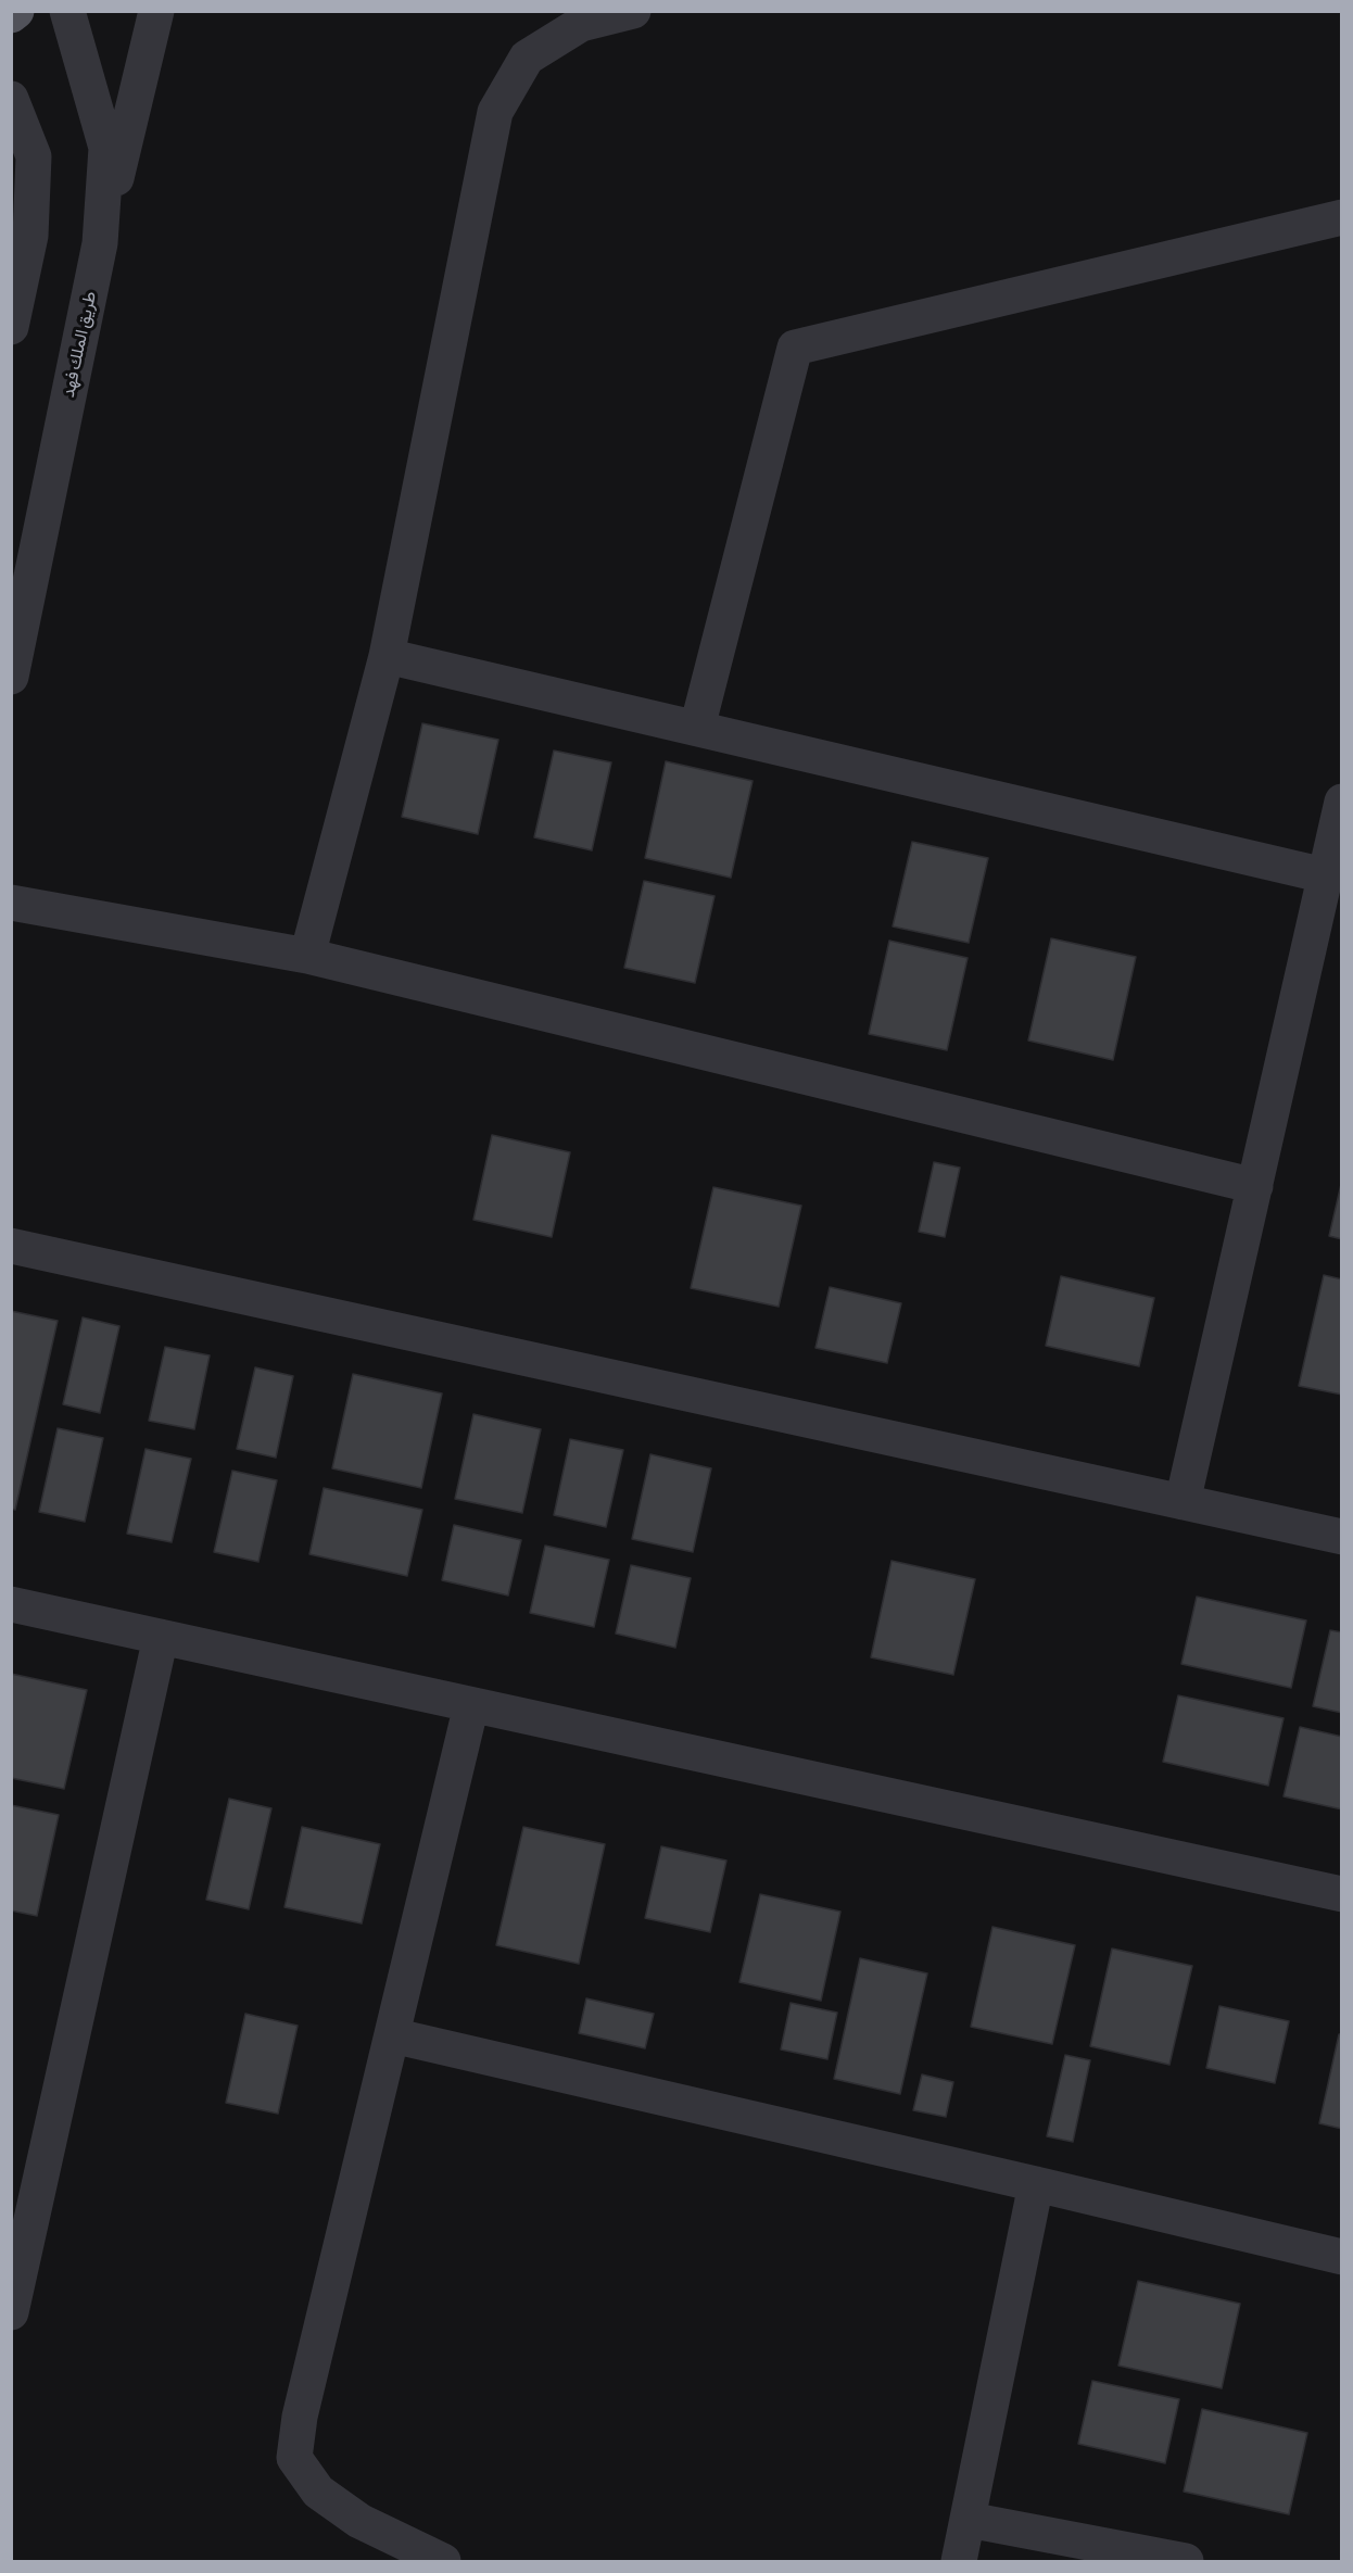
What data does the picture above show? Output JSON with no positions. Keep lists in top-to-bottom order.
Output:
{
  "streets": {
    "street": ["طريق الملك فهد"]
  }
}
